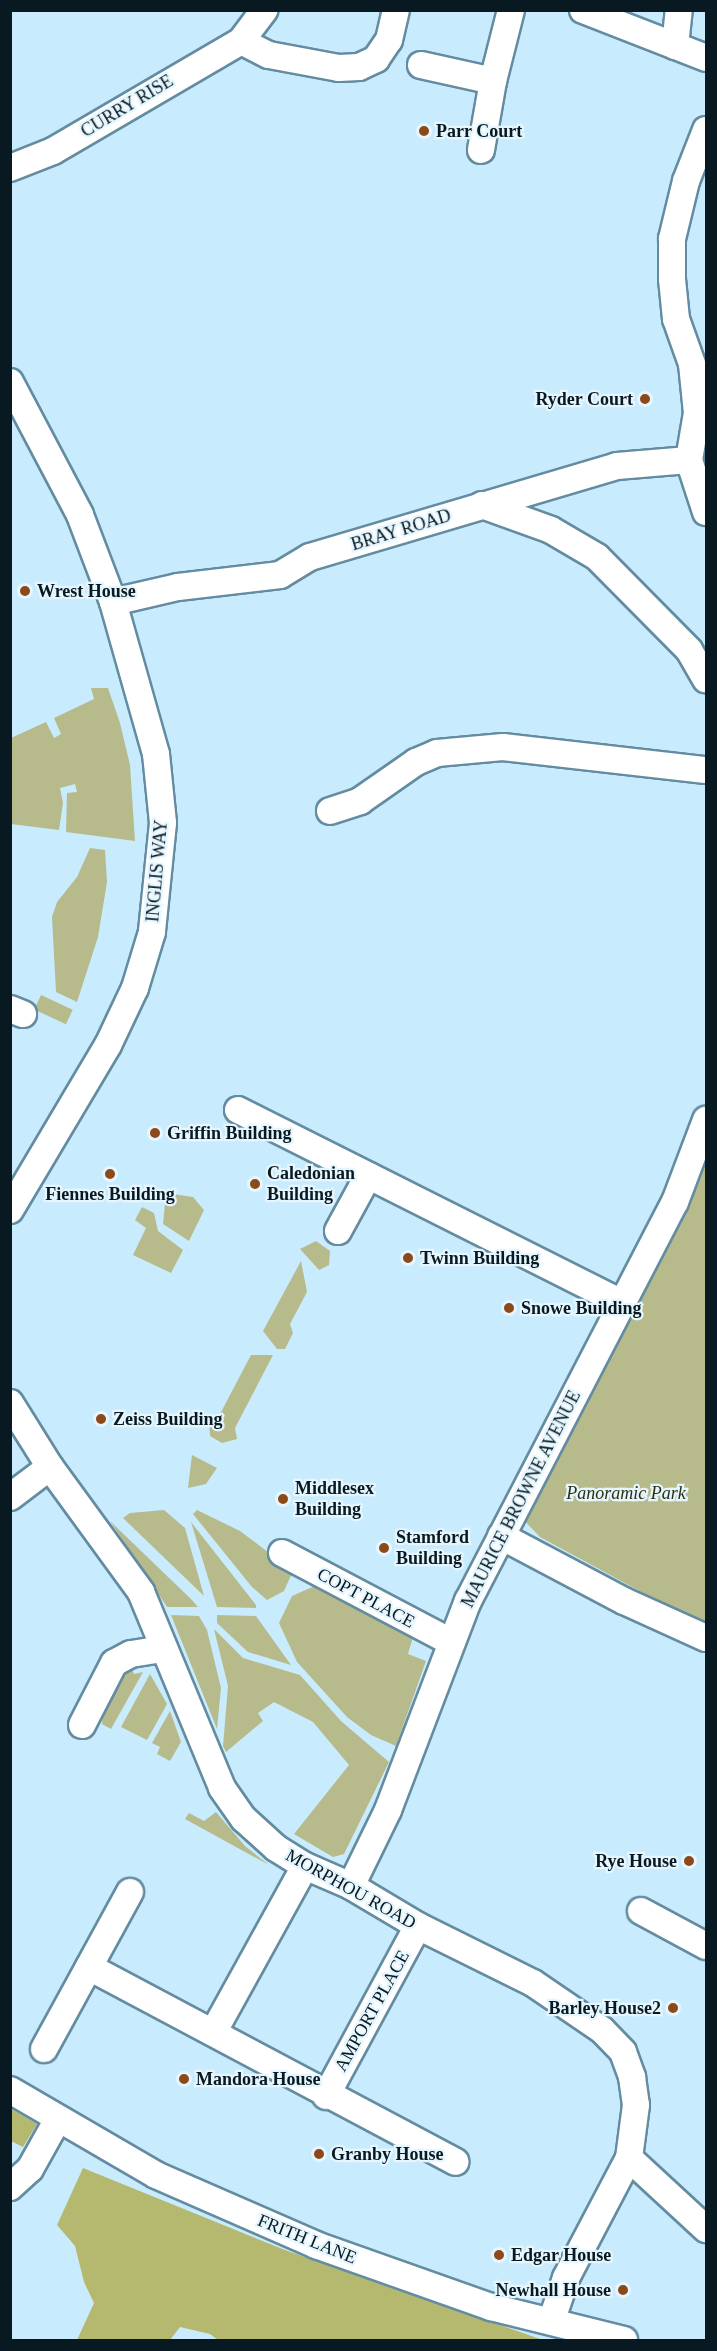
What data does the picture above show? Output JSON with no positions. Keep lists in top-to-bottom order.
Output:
{
  "streets": {
    "street": [
      "CURRY RISE",
      "BRAY ROAD",
      "INGLIS WAY",
      "MAURICE BROWNE AVENUE",
      "COPT PLACE",
      "MORPHOU ROAD",
      "AMPORT PLACE",
      "FRITH LANE"
    ]
  },
  "crossings": [
    ["BRAY ROAD", "INGLIS WAY"],
    ["MAURICE BROWNE AVENUE", "COPT PLACE"],
    ["MAURICE BROWNE AVENUE", "MORPHOU ROAD"],
    ["MORPHOU ROAD", "AMPORT PLACE"],
    ["MORPHOU ROAD", "FRITH LANE"]
  ],
  "parks": ["Panoramic Park"],
  "places": [
    "Parr Court",
    "Ryder Court",
    "Wrest House",
    "Griffin Building",
    "Fiennes Building",
    "Caledonian Building",
    "Twinn Building",
    "Snowe Building",
    "Zeiss Building",
    "Middlesex Building",
    "Stamford Building",
    "Rye House",
    "Barley House2",
    "Mandora House",
    "Granby House",
    "Edgar House",
    "Newhall House"
  ]
}
